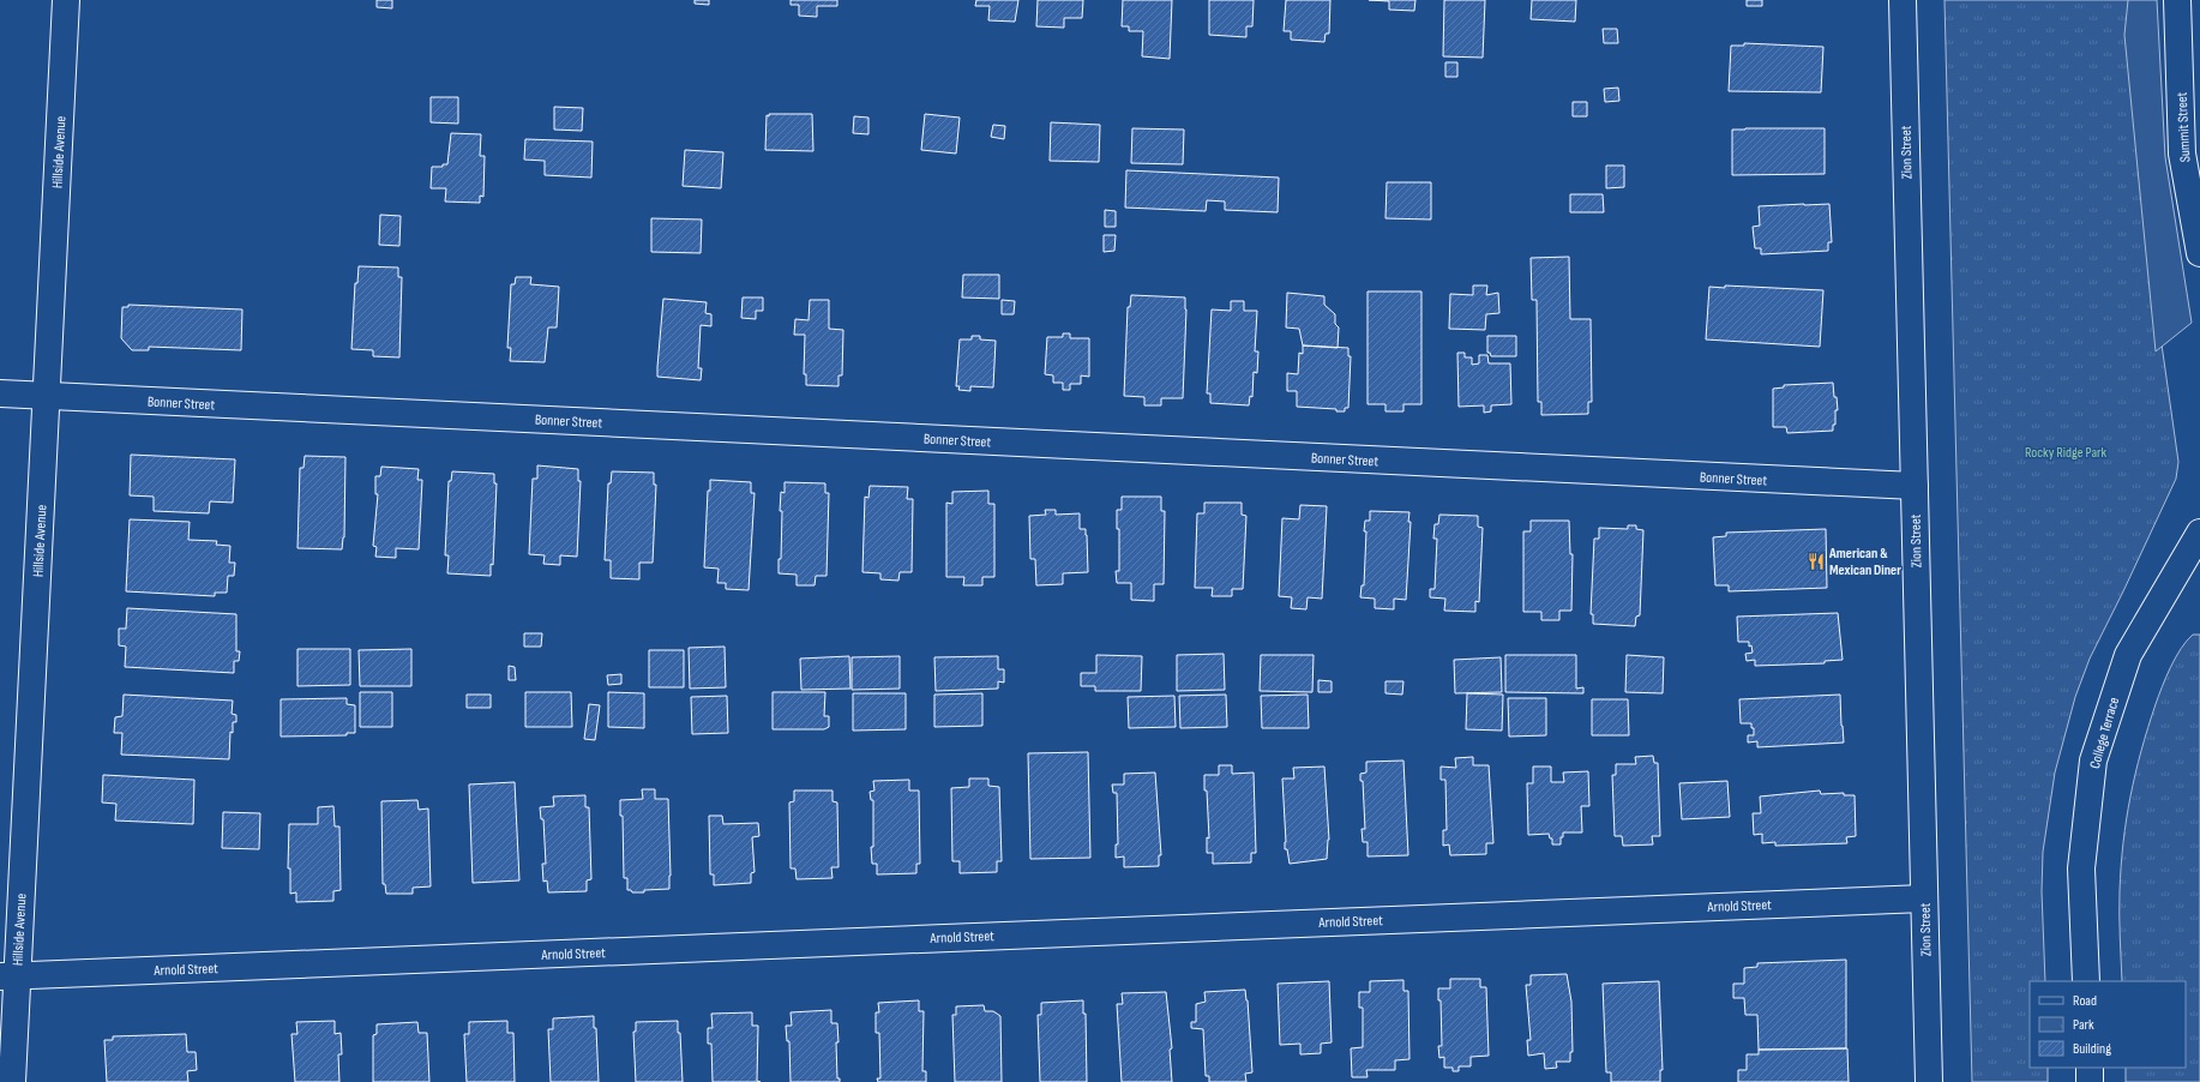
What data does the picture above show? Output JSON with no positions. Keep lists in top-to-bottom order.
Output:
{
  "streets": {
    "street": [
      "Summit Street",
      "Hillside Avenue",
      "Zion Street",
      "Bonner Street",
      "College Terrace",
      "Arnold Street"
    ]
  },
  "crossings": [
    ["Hillside Avenue", "Bonner Street"],
    ["Hillside Avenue", "Arnold Street"],
    ["Zion Street", "Bonner Street"],
    ["Zion Street", "Arnold Street"]
  ],
  "parks": ["Rocky Ridge Park"],
  "places": {
    "restaurant": ["American & Mexican Diner"]
  },
  "legend": ["Road", "Park", "Building"]
}
